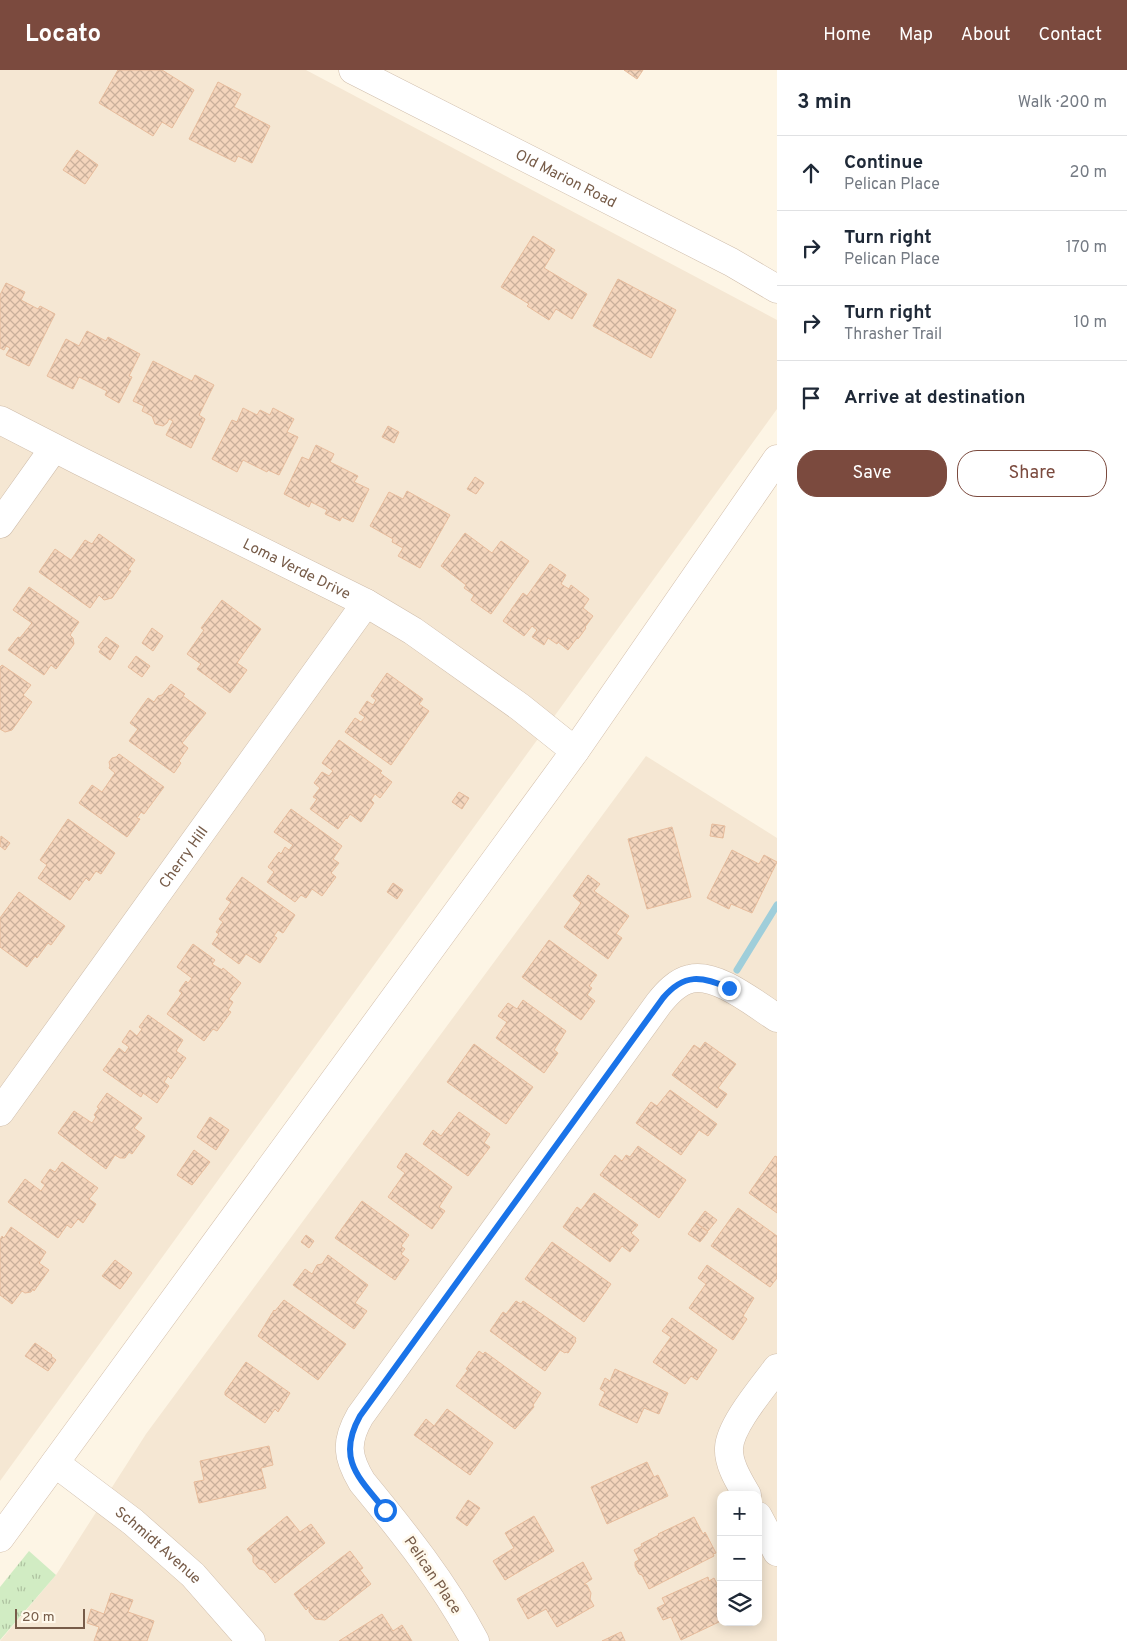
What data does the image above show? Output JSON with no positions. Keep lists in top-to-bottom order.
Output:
{
  "streets": {
    "street": [
      "Old Marion Road",
      "Loma Verde Drive",
      "Cherry Hill",
      "Schmidt Avenue",
      "Pelican Place"
    ]
  },
  "crossings": [
    ["Loma Verde Drive", "Cherry Hill"]
  ],
  "scale_bar": "20 m",
  "page": {
    "header": "Locato",
    "nav": [
      "Home",
      "Map",
      "About",
      "Contact"
    ],
    "heading": ["3 min", "Walk · 200 m"],
    "list": [
      ["Continue", "Pelican Place", "20 m"],
      ["Turn right", "Pelican Place", "170 m"],
      ["Turn right", "Thrasher Trail", "10 m"],
      "Arrive at destination"
    ],
    "buttons": ["Save", "Share"],
    "map_buttons": ["+", "−"],
    "scale": "20 m"
  }
}
